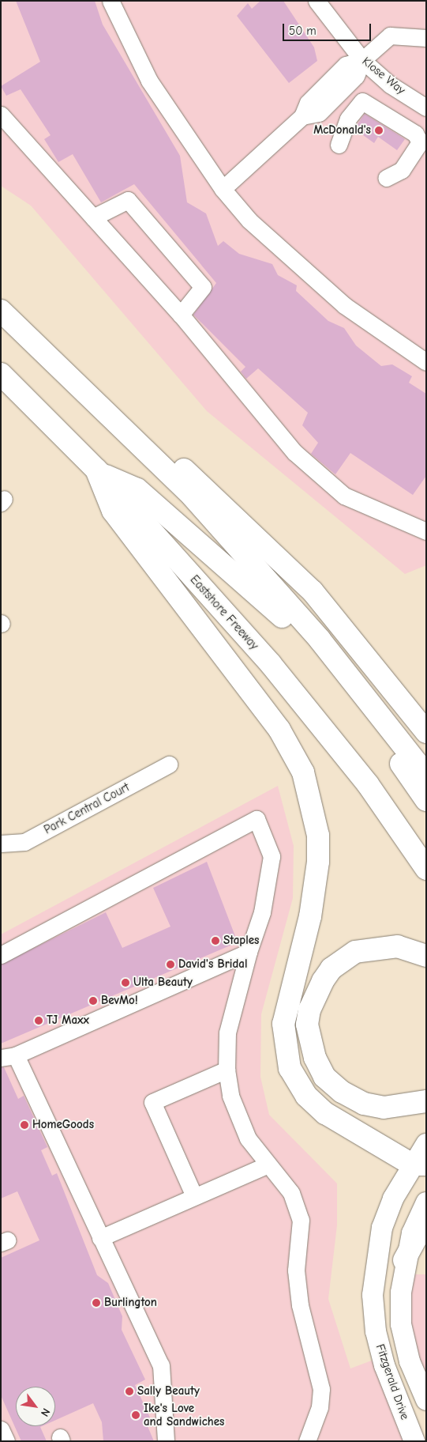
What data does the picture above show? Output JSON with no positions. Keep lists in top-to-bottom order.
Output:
{
  "streets": {
    "highway": ["Eastshore Freeway"],
    "main road": ["Fitzgerald Drive"],
    "street": ["Klose Way", "Park Central Court"]
  },
  "places": [
    "McDonald's",
    "Staples",
    "David's Bridal",
    "Ulta Beauty",
    "BevMo!",
    "TJ Maxx",
    "HomeGoods",
    "Burlington",
    "Sally Beauty",
    "Ike's Love and Sandwiches"
  ],
  "scale_bar": "50 m",
  "north": "bottom right"
}
